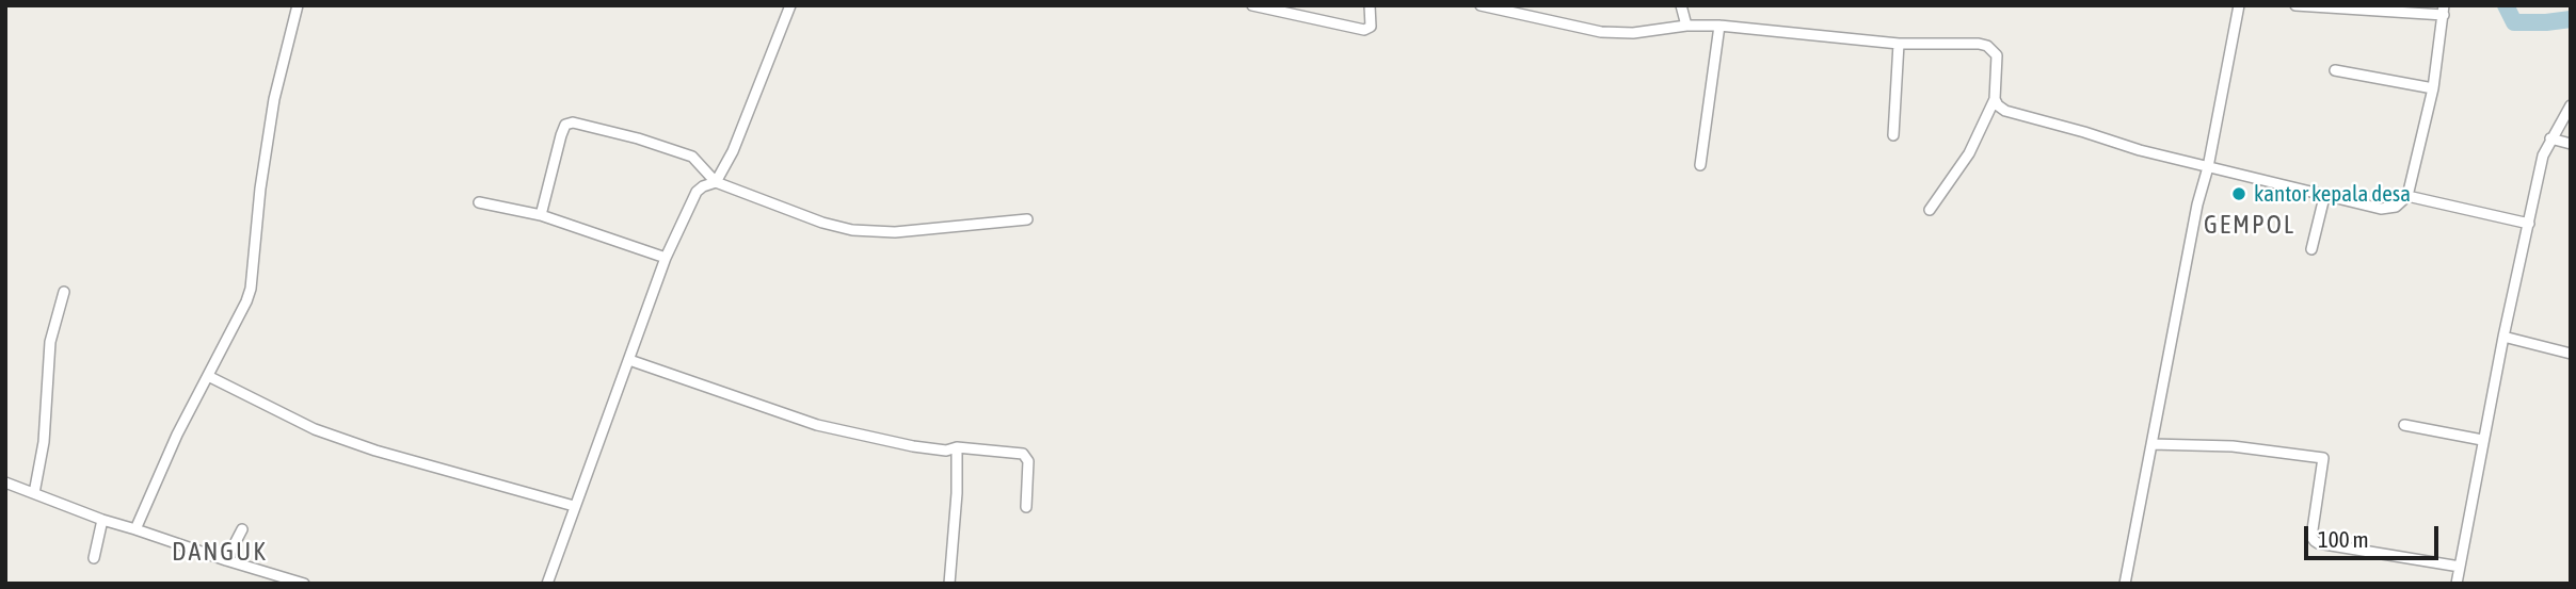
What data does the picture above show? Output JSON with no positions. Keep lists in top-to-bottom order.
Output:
{
  "districts": ["GEMPOL", "DANGUK"],
  "places": ["kantor kepala desa"],
  "scale_bar": "100 m"
}
